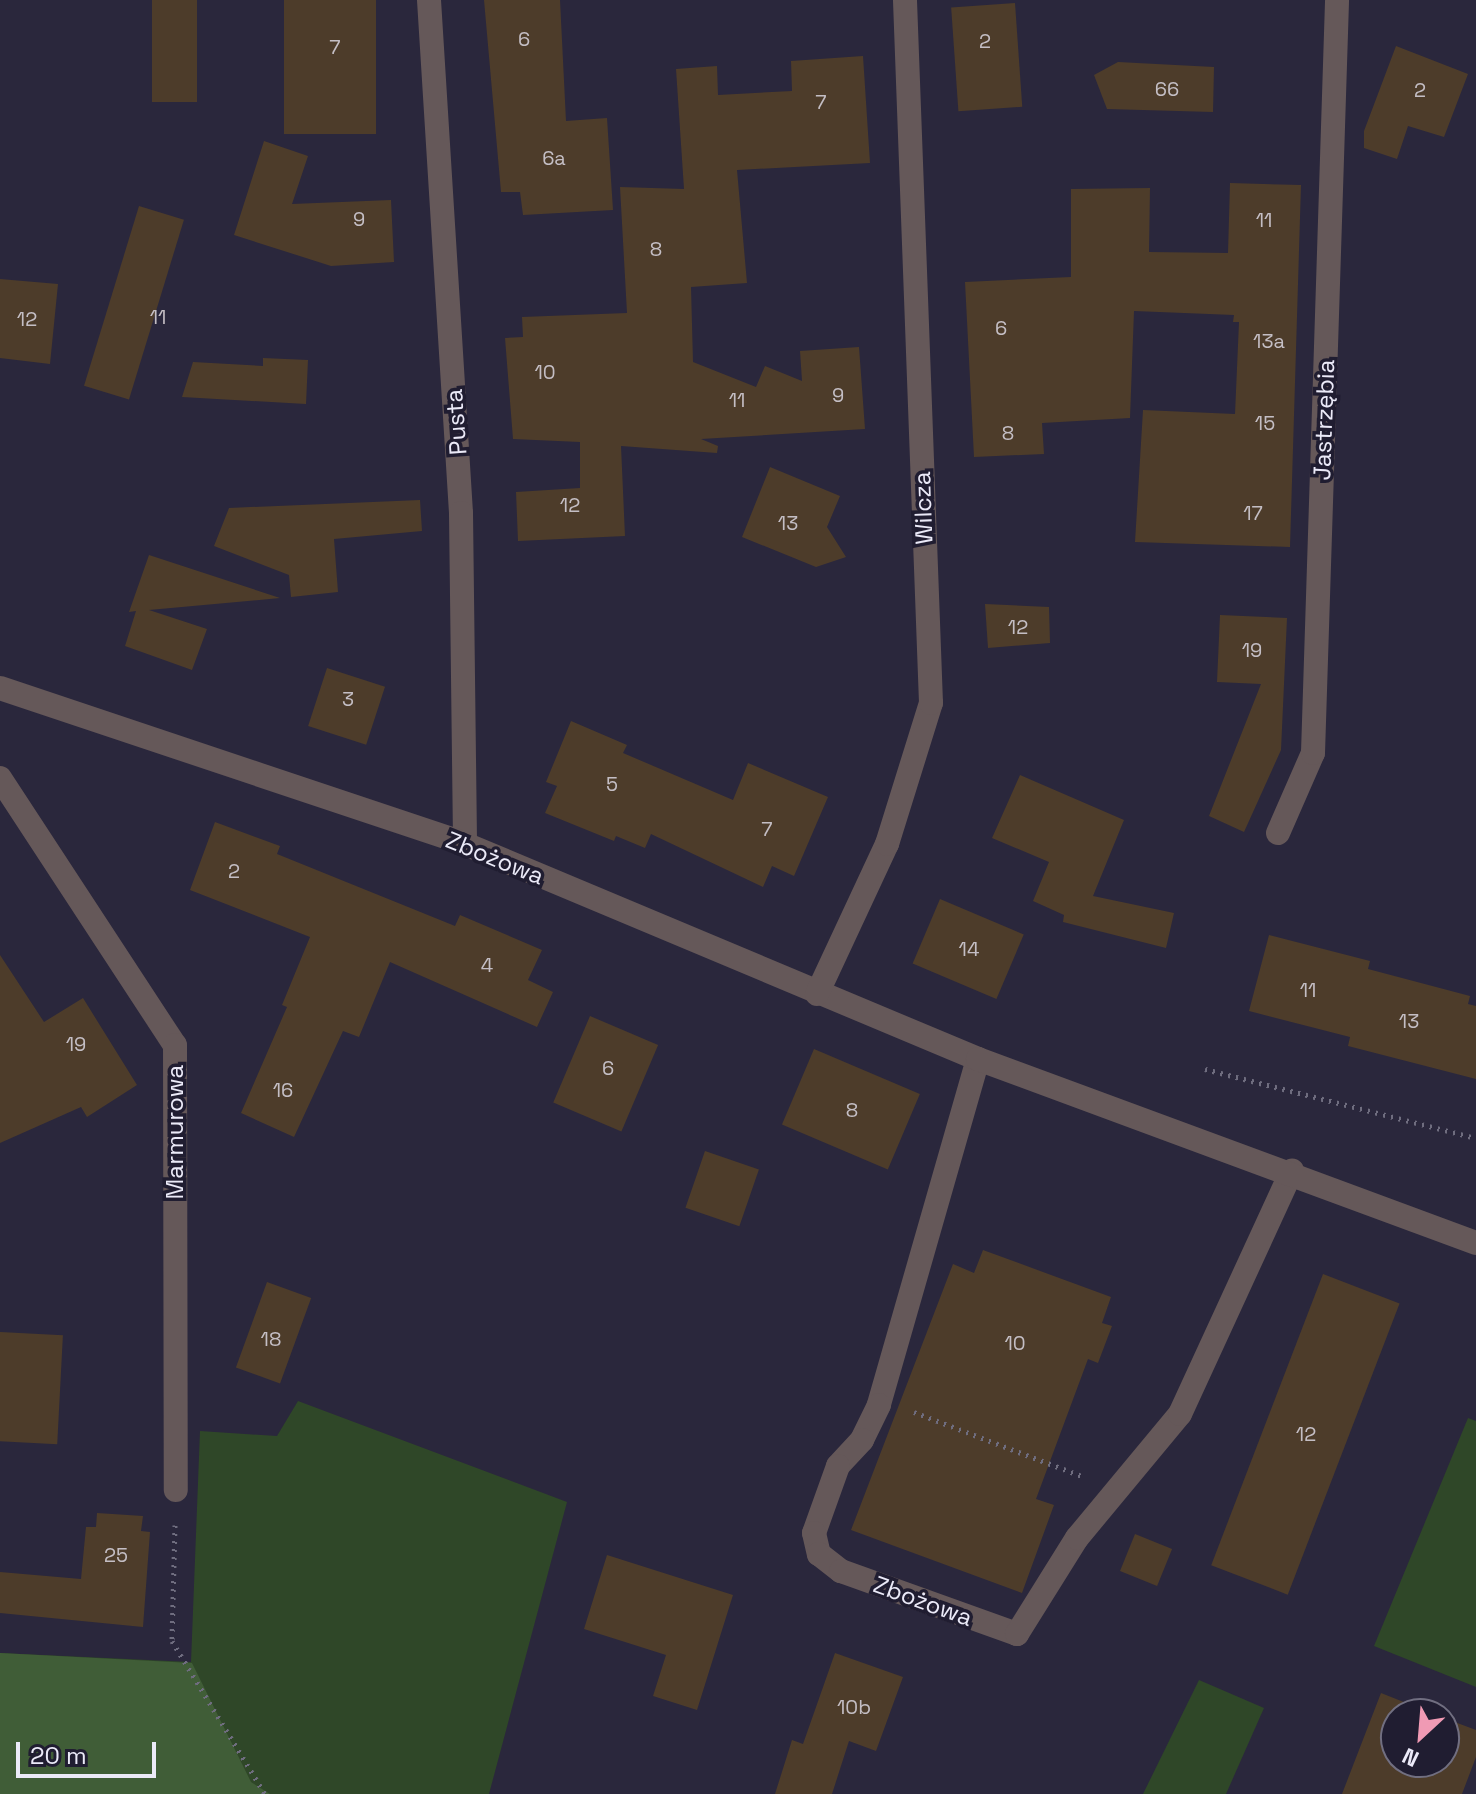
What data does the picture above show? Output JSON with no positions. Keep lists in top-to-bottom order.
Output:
{
  "streets": {
    "street": [
      "Jastrzębia",
      "Pusta",
      "Wilcza",
      "Zbożowa",
      "Marmurowa"
    ]
  },
  "crossings": [
    ["Pusta", "Zbożowa"],
    ["Wilcza", "Zbożowa"]
  ],
  "house_numbers": [
    "6",
    "2",
    "7",
    "66",
    "2",
    "7",
    "6a",
    "9",
    "11",
    "8",
    "11",
    "12",
    "6",
    "13a",
    "10",
    "9",
    "11",
    "15",
    "8",
    "12",
    "17",
    "13",
    "12",
    "19",
    "3",
    "5",
    "7",
    "2",
    "14",
    "4",
    "11",
    "13",
    "19",
    "6",
    "16",
    "8",
    "18",
    "10",
    "12",
    "25",
    "10b"
  ],
  "scale_bar": "20 m",
  "north": "bottom left"
}
